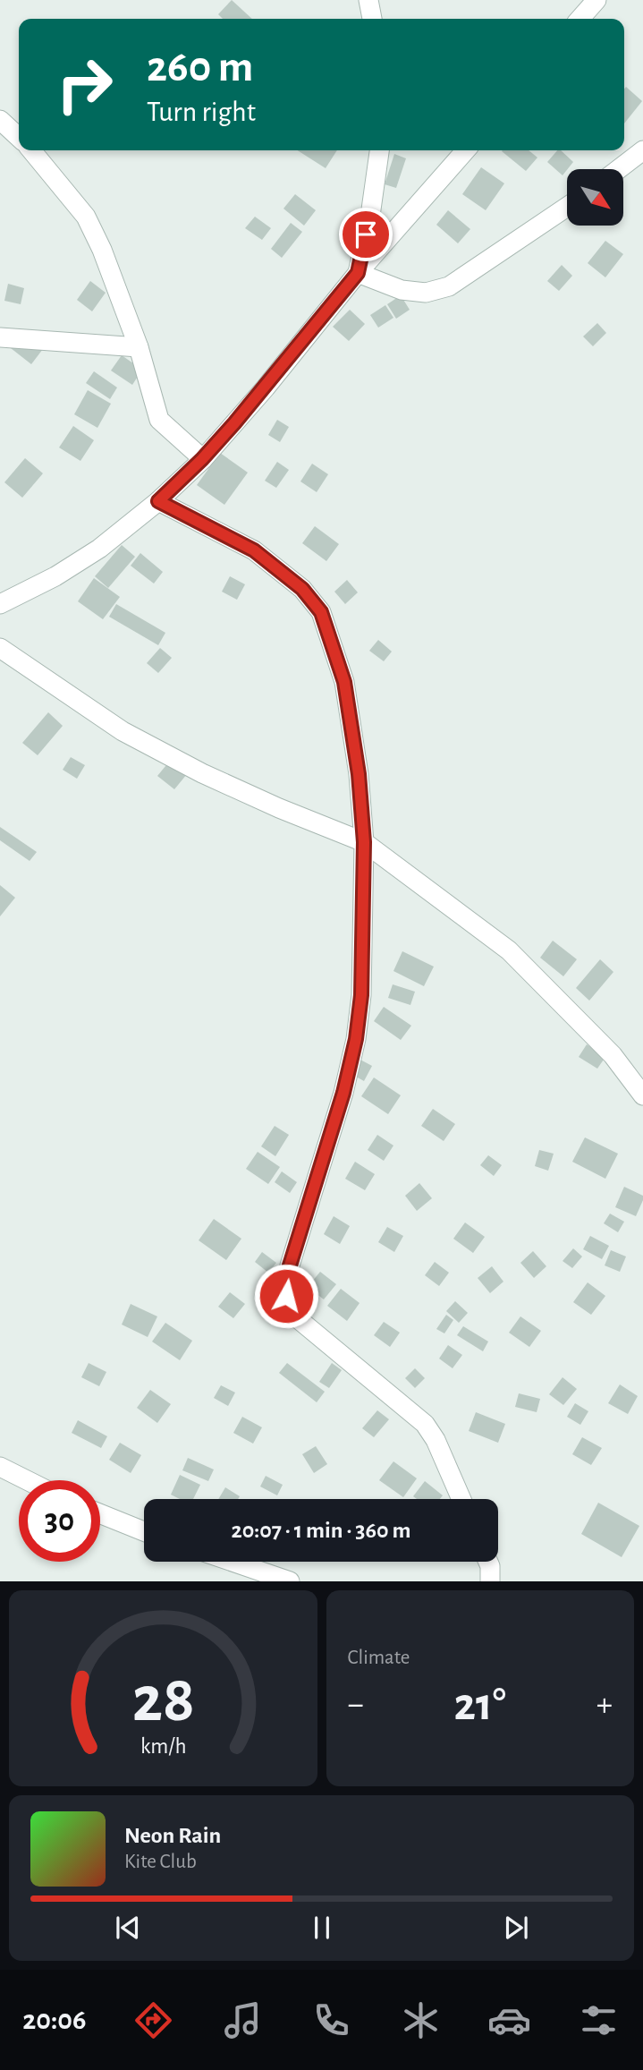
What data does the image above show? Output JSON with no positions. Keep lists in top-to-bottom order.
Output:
{
  "north": "bottom right",
  "page": {
    "turn": ["260 m", "Turn right"],
    "limit": "30",
    "trip": "20:07 · 1 min · 360 m",
    "tile": "Climate",
    "heat": ["−", "21°", "+"],
    "song": ["Neon Rain", "Kite Club"],
    "tabs": "20:06",
    "gauge": ["28", "km/h"]
  }
}
